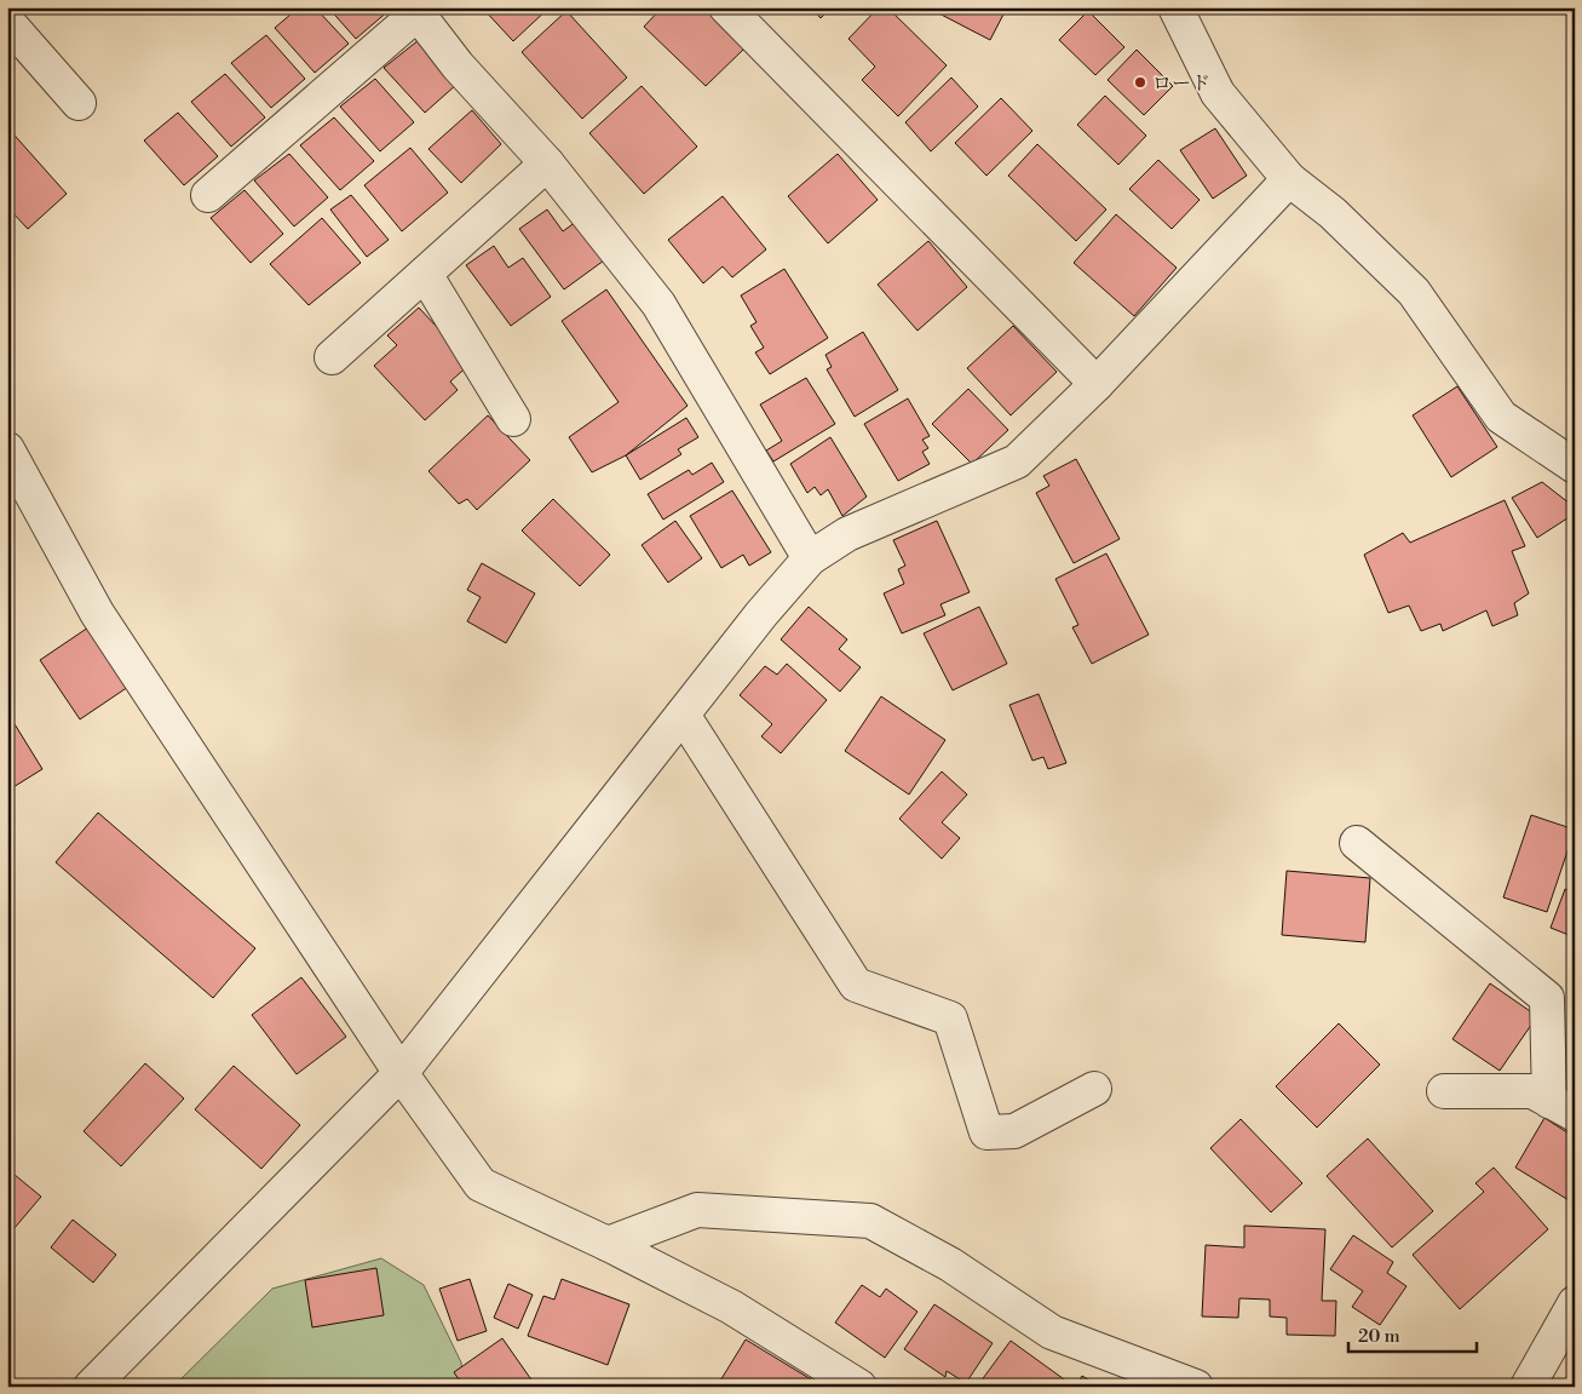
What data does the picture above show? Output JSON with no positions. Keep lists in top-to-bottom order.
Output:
{
  "places": ["ロード"],
  "scale_bar": "20 m"
}
